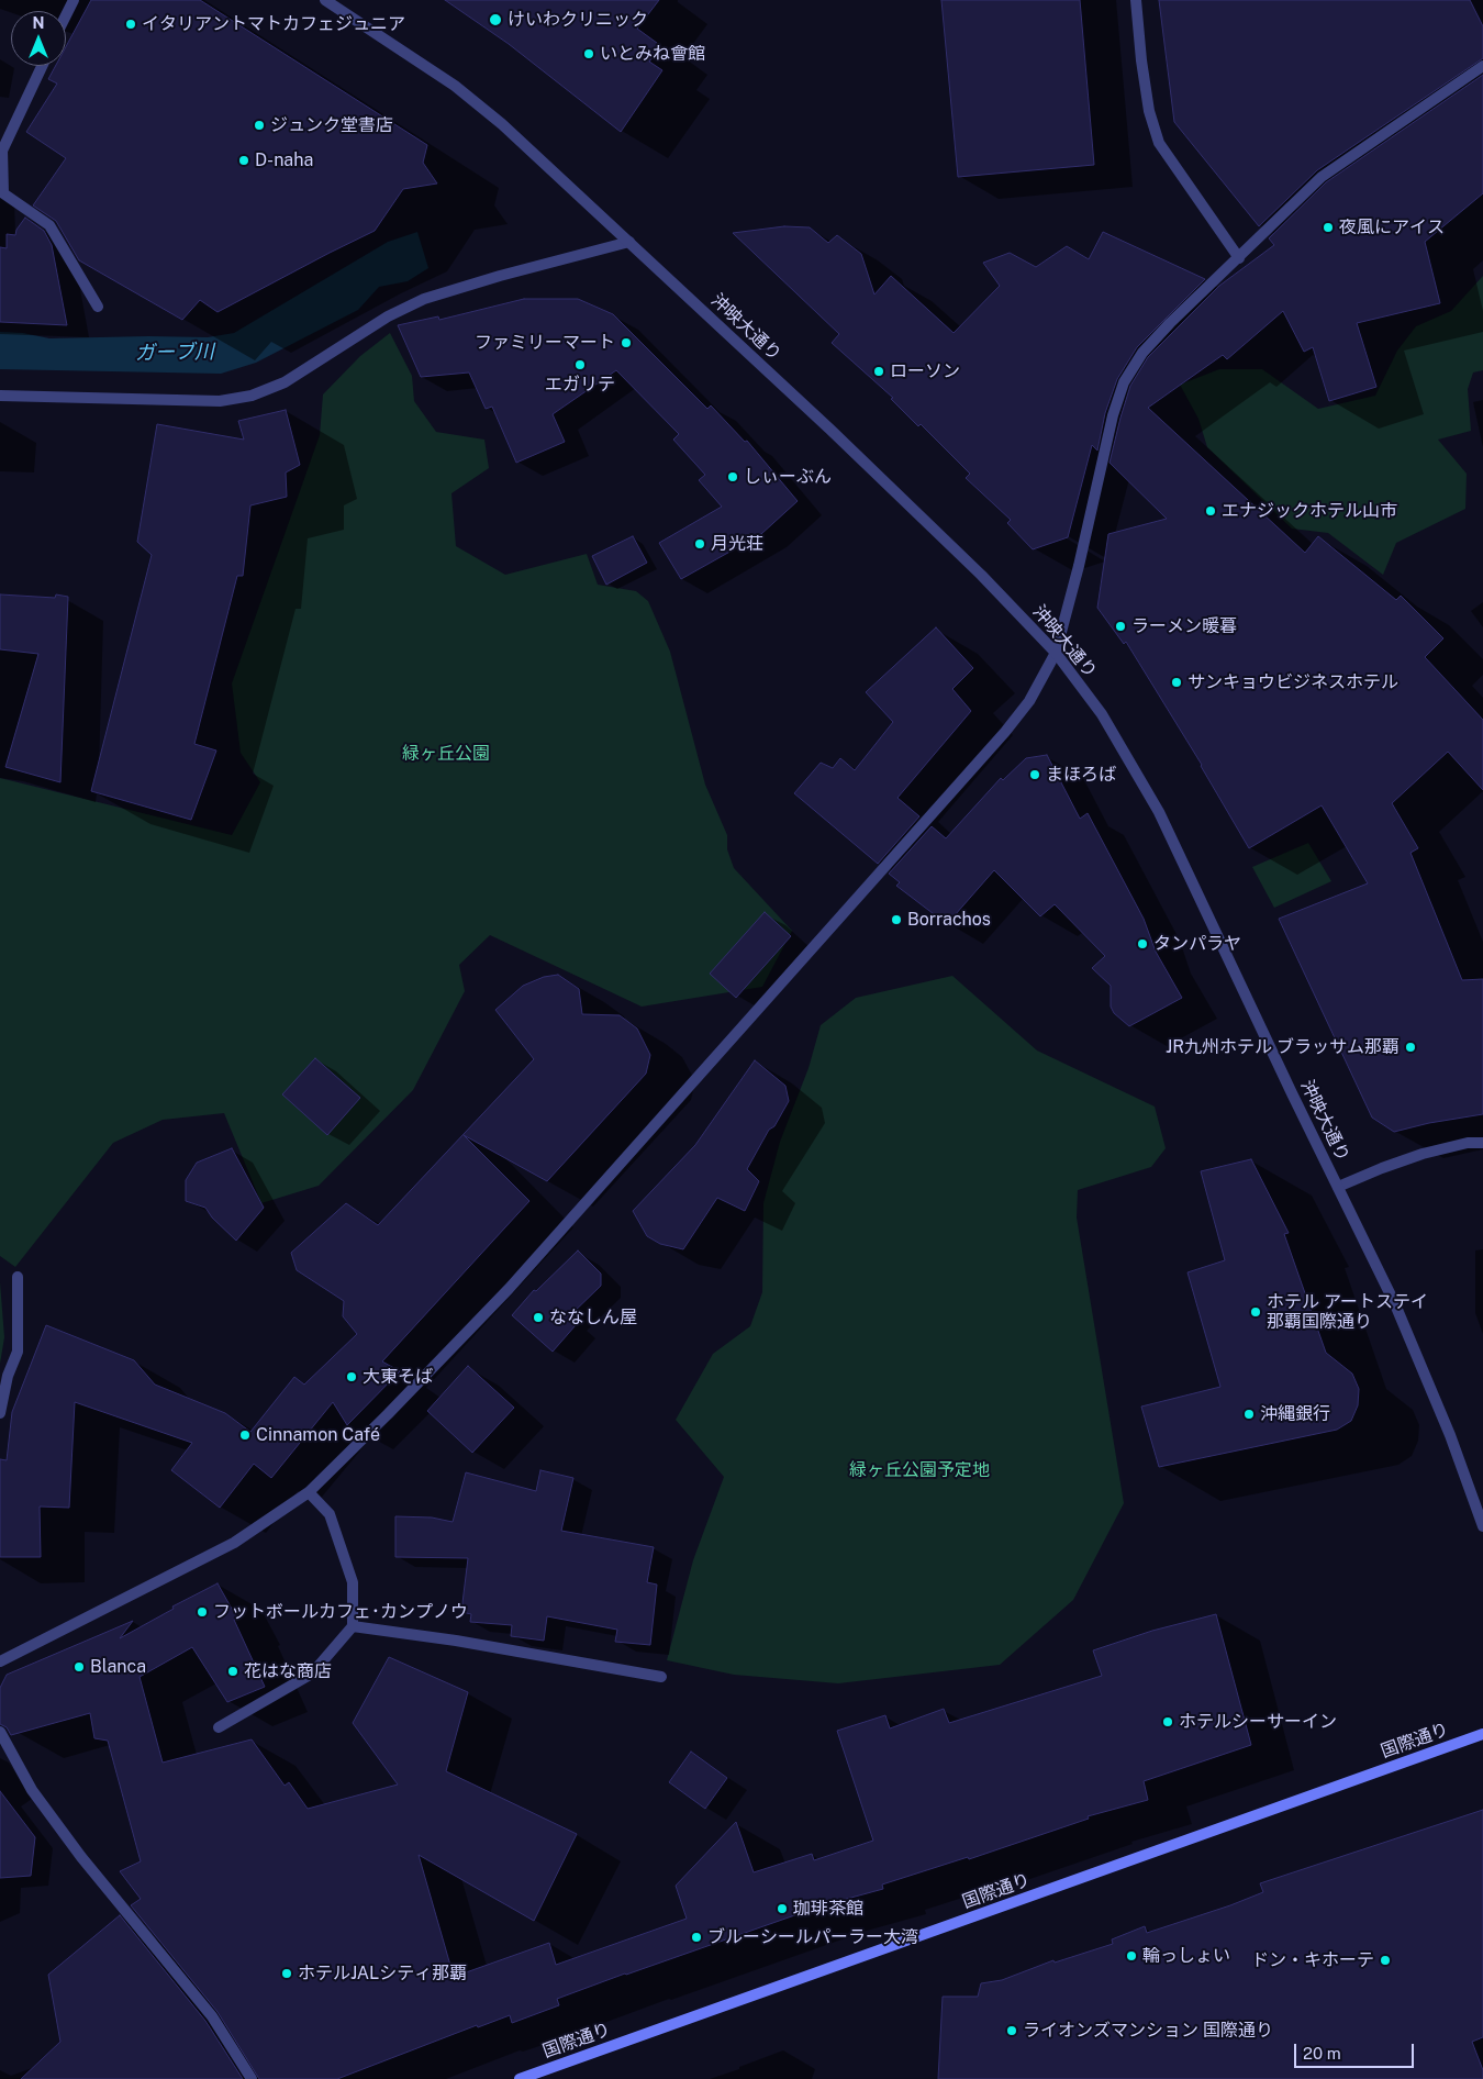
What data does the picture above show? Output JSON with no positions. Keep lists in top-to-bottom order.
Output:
{
  "streets": {
    "main road": ["国際通り"],
    "street": ["沖映大通り"]
  },
  "water": ["ガーブ川"],
  "parks": ["緑ヶ丘公園", "緑ヶ丘公園予定地"],
  "places": [
    "けいわクリニック",
    "イタリアントマトカフェジュニア",
    "いとみね會館",
    "ジュンク堂書店",
    "D-naha",
    "夜風にアイス",
    "ファミリーマート",
    "エガリテ",
    "ローソン",
    "しぃーぶん",
    "エナジックホテル山市",
    "月光荘",
    "ラーメン暖暮",
    "サンキョウビジネスホテル",
    "まほろば",
    "Borrachos",
    "タンパラヤ",
    "JR九州ホテル ブラッサム那覇",
    "ホテル アートステイ 那覇国際通り",
    "ななしん屋",
    "大東そば",
    "沖縄銀行",
    "Cinnamon Café",
    "フットボールカフェ･カンプノウ",
    "Blanca",
    "花はな商店",
    "ホテルシーサーイン",
    "珈琲茶館",
    "ブルーシールパーラー大湾",
    "輪っしょい",
    "ドン・キホーテ",
    "ホテルJALシティ那覇",
    "ライオンズマンション 国際通り"
  ],
  "scale_bar": "20 m",
  "north": "top"
}
